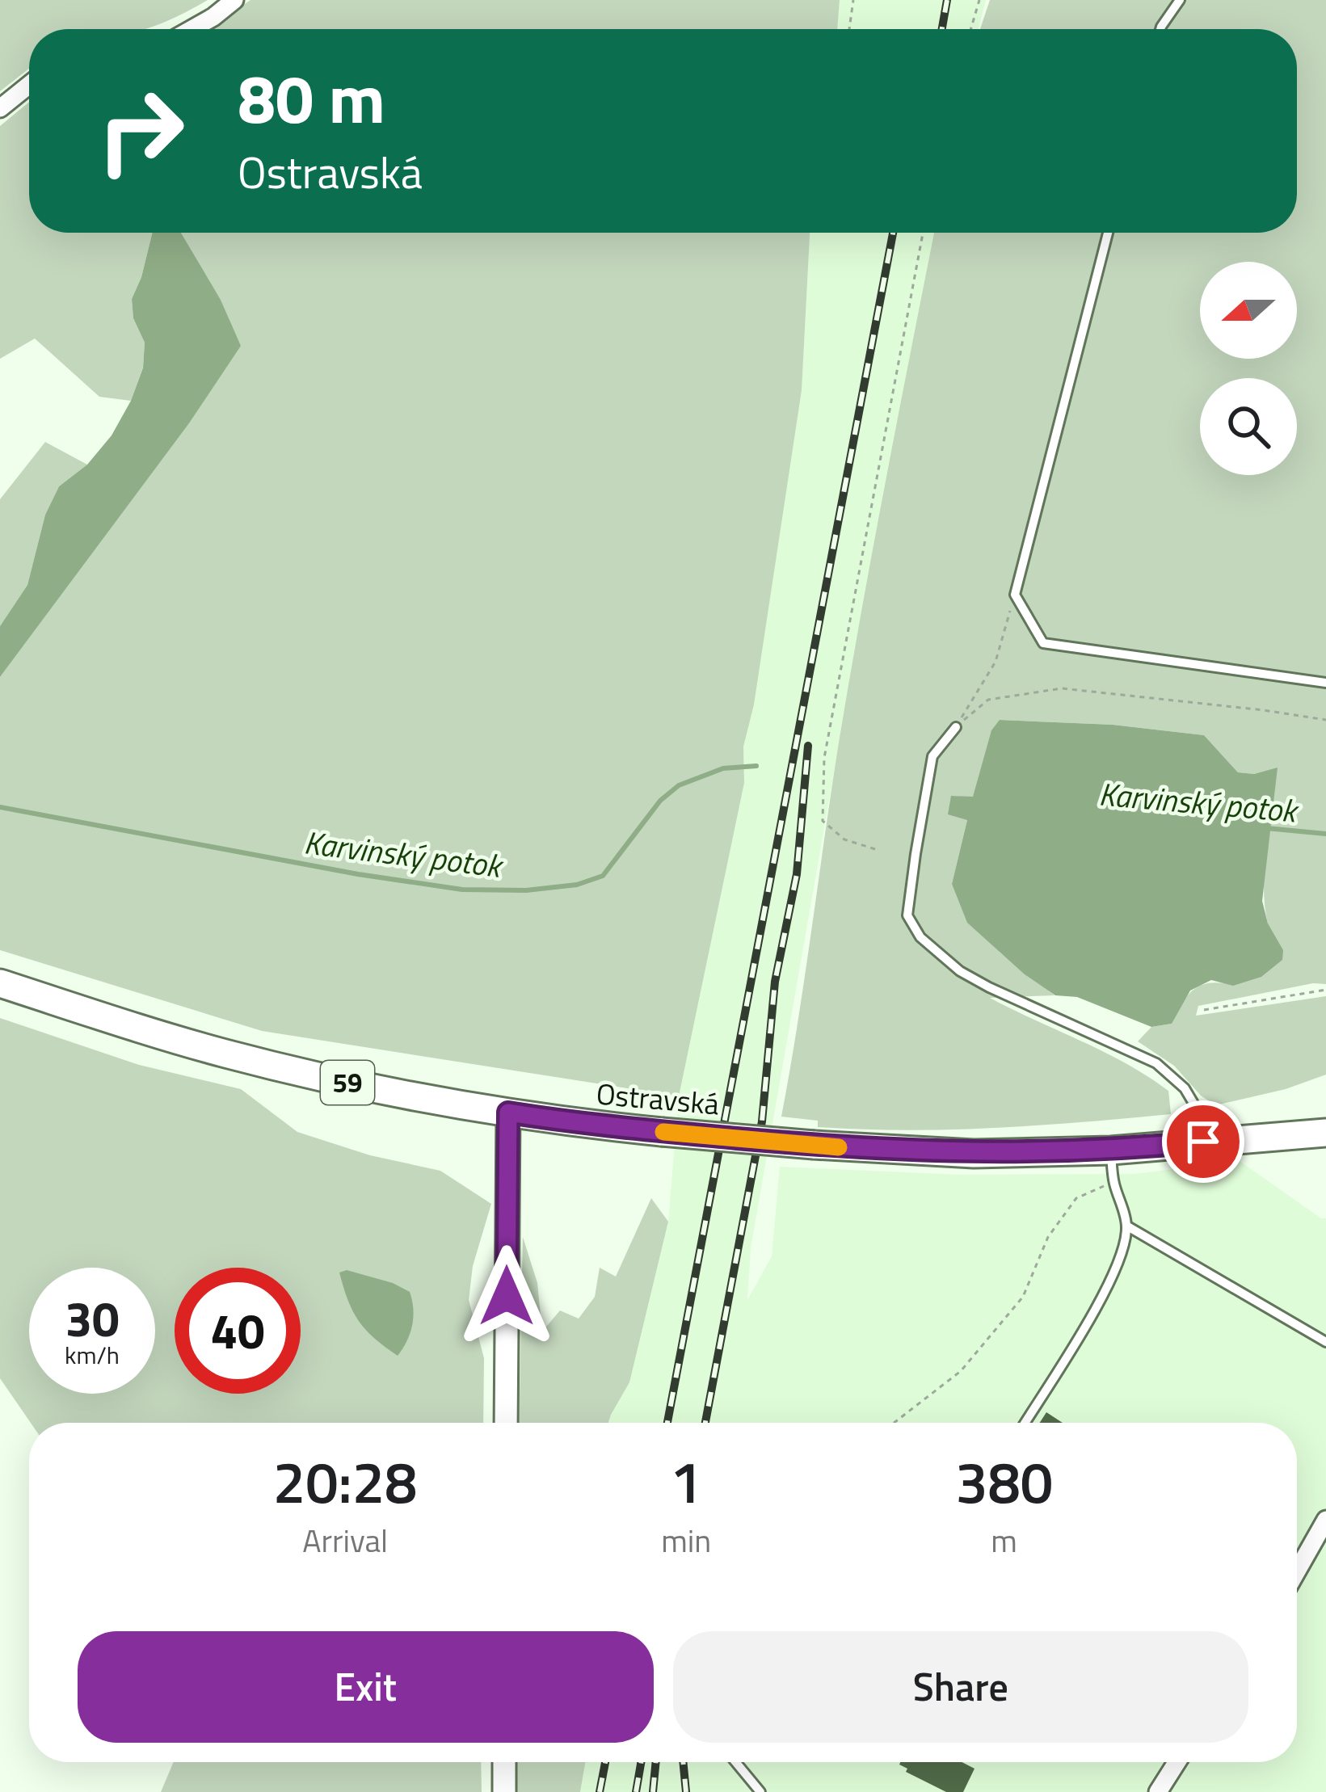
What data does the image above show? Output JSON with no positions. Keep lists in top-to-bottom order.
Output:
{
  "streets": {
    "main road": ["59", "Ostravská"]
  },
  "water": ["Karvinský potok"],
  "north": "left",
  "page": {
    "turn": ["80 m", "Ostravská"],
    "speed": "30 km/h",
    "limit": "40",
    "eta": [
      "20:28",
      "Arrival",
      "1",
      "min",
      "380",
      "m"
    ],
    "buttons": ["Exit", "Share"]
  }
}
